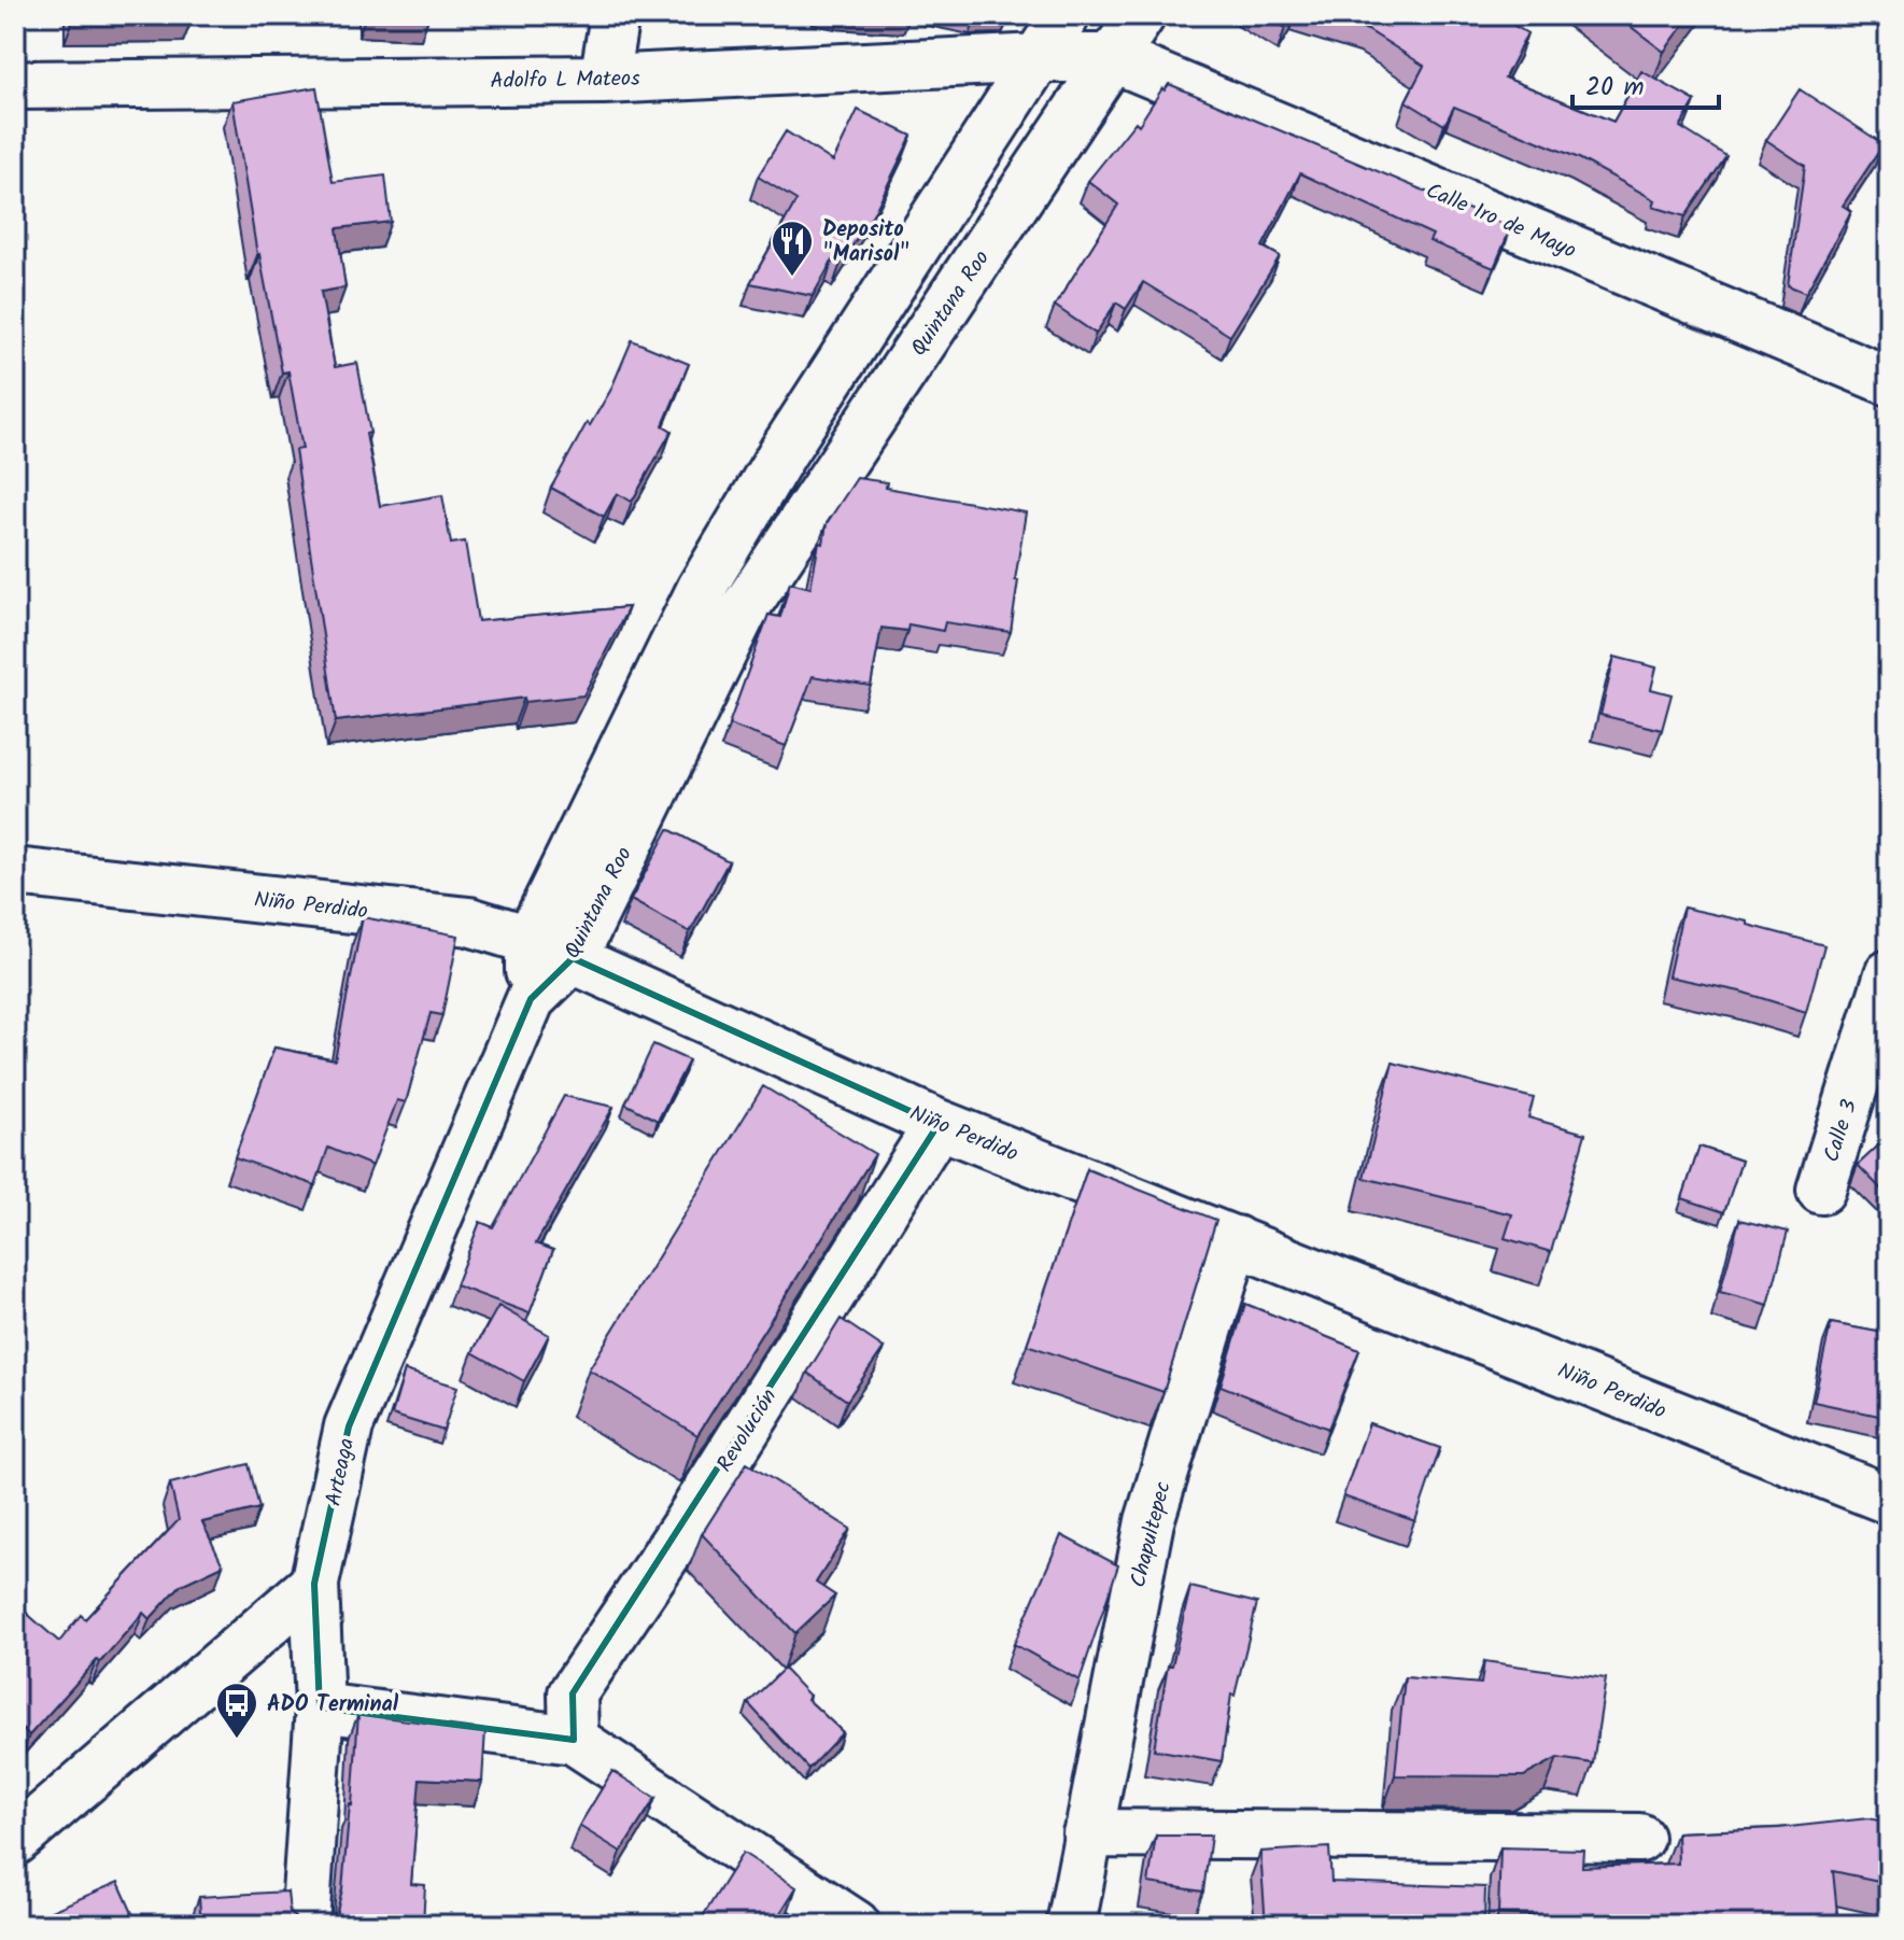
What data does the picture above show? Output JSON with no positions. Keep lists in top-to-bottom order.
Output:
{
  "streets": {
    "street": [
      "Adolfo L Mateos",
      "Calle 1ro de Mayo",
      "Quintana Roo",
      "Niño Perdido",
      "Calle 3",
      "Revolución",
      "Arteaga",
      "Chapultepec"
    ]
  },
  "crossings": [
    ["Adolfo L Mateos", "Calle 1ro de Mayo"],
    ["Adolfo L Mateos", "Quintana Roo"],
    ["Calle 1ro de Mayo", "Quintana Roo"],
    ["Quintana Roo", "Niño Perdido"],
    ["Quintana Roo", "Arteaga"],
    ["Niño Perdido", "Revolución"],
    ["Niño Perdido", "Chapultepec"]
  ],
  "places": {
    "restaurant": ["Deposito \"Marisol\""],
    "bus stop": ["ADO Terminal"]
  },
  "scale_bar": "20 m"
}
